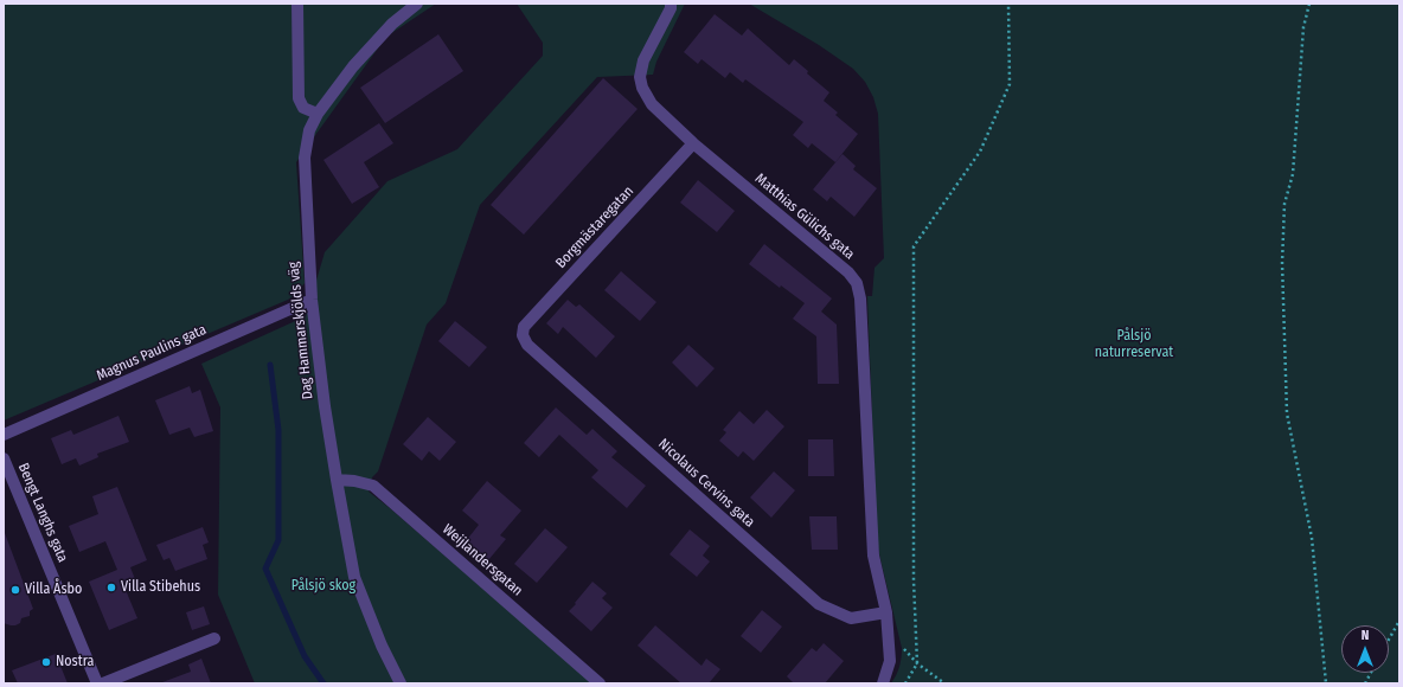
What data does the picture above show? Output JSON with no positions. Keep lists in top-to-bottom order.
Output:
{
  "streets": {
    "street": [
      "Matthias Gülichs gata",
      "Borgmästaregatan",
      "Dag Hammarskjölds väg",
      "Magnus Paulins gata",
      "Nicolaus Cervins gata",
      "Bengt Langhs gata",
      "Weijlandersgatan"
    ]
  },
  "crossings": [
    ["Matthias Gülichs gata", "Borgmästaregatan"],
    ["Matthias Gülichs gata", "Nicolaus Cervins gata"],
    ["Borgmästaregatan", "Nicolaus Cervins gata"],
    ["Dag Hammarskjölds väg", "Magnus Paulins gata"],
    ["Dag Hammarskjölds väg", "Weijlandersgatan"]
  ],
  "parks": ["Pålsjö naturreservat", "Pålsjö skog"],
  "places": ["Villa Stibehus", "Villa Åsbo", "Nostra"],
  "north": "top"
}
